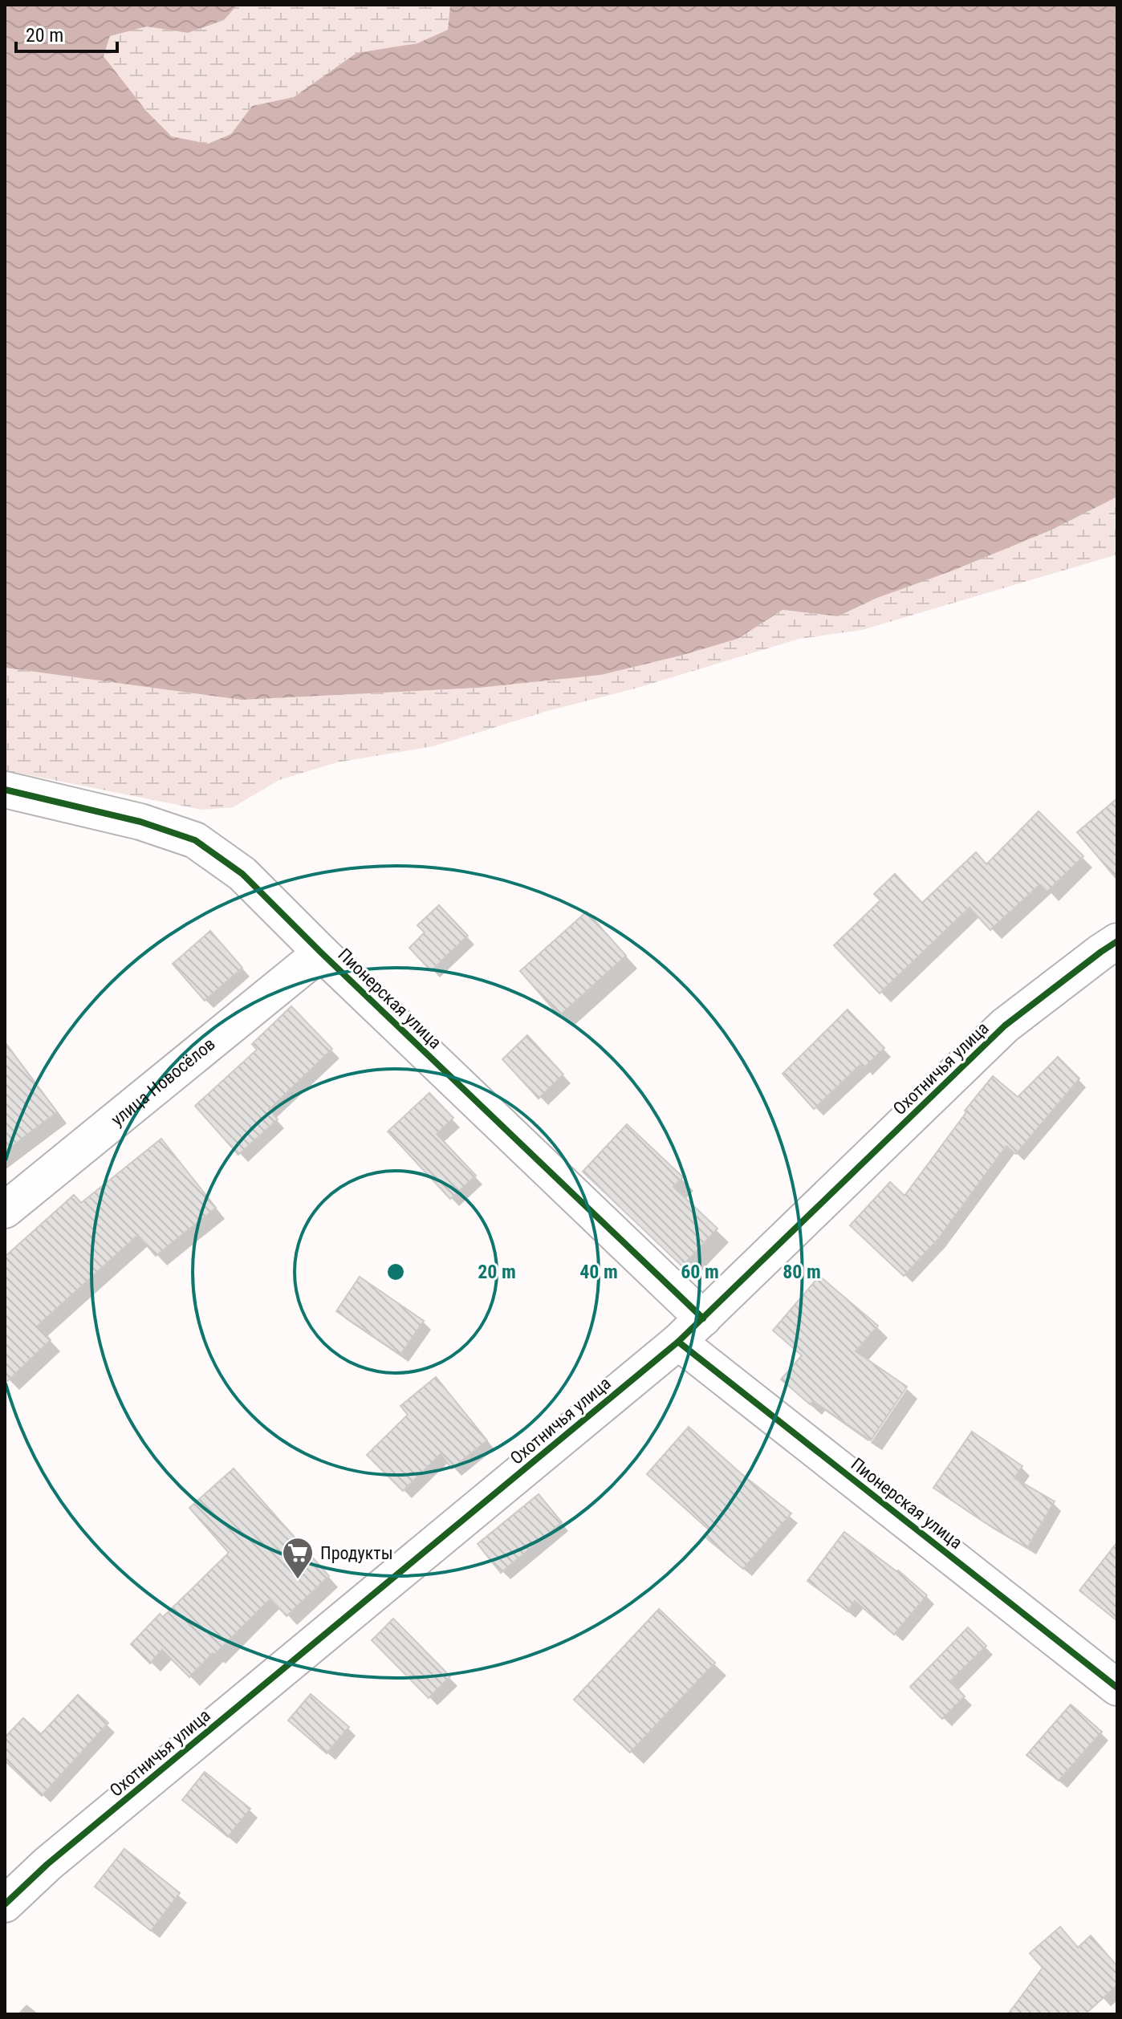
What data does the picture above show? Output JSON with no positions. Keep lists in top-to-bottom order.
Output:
{
  "streets": {
    "street": ["Пионерская улица", "Охотничья улица", "улица Новосёлов"]
  },
  "crossings": [
    ["Пионерская улица", "Охотничья улица"],
    ["Пионерская улица", "улица Новосёлов"]
  ],
  "places": {
    "supermarket": ["Продукты"]
  },
  "scale_bar": "20 m",
  "rings": [
    "20 m",
    "40 m",
    "60 m",
    "80 m"
  ]
}
